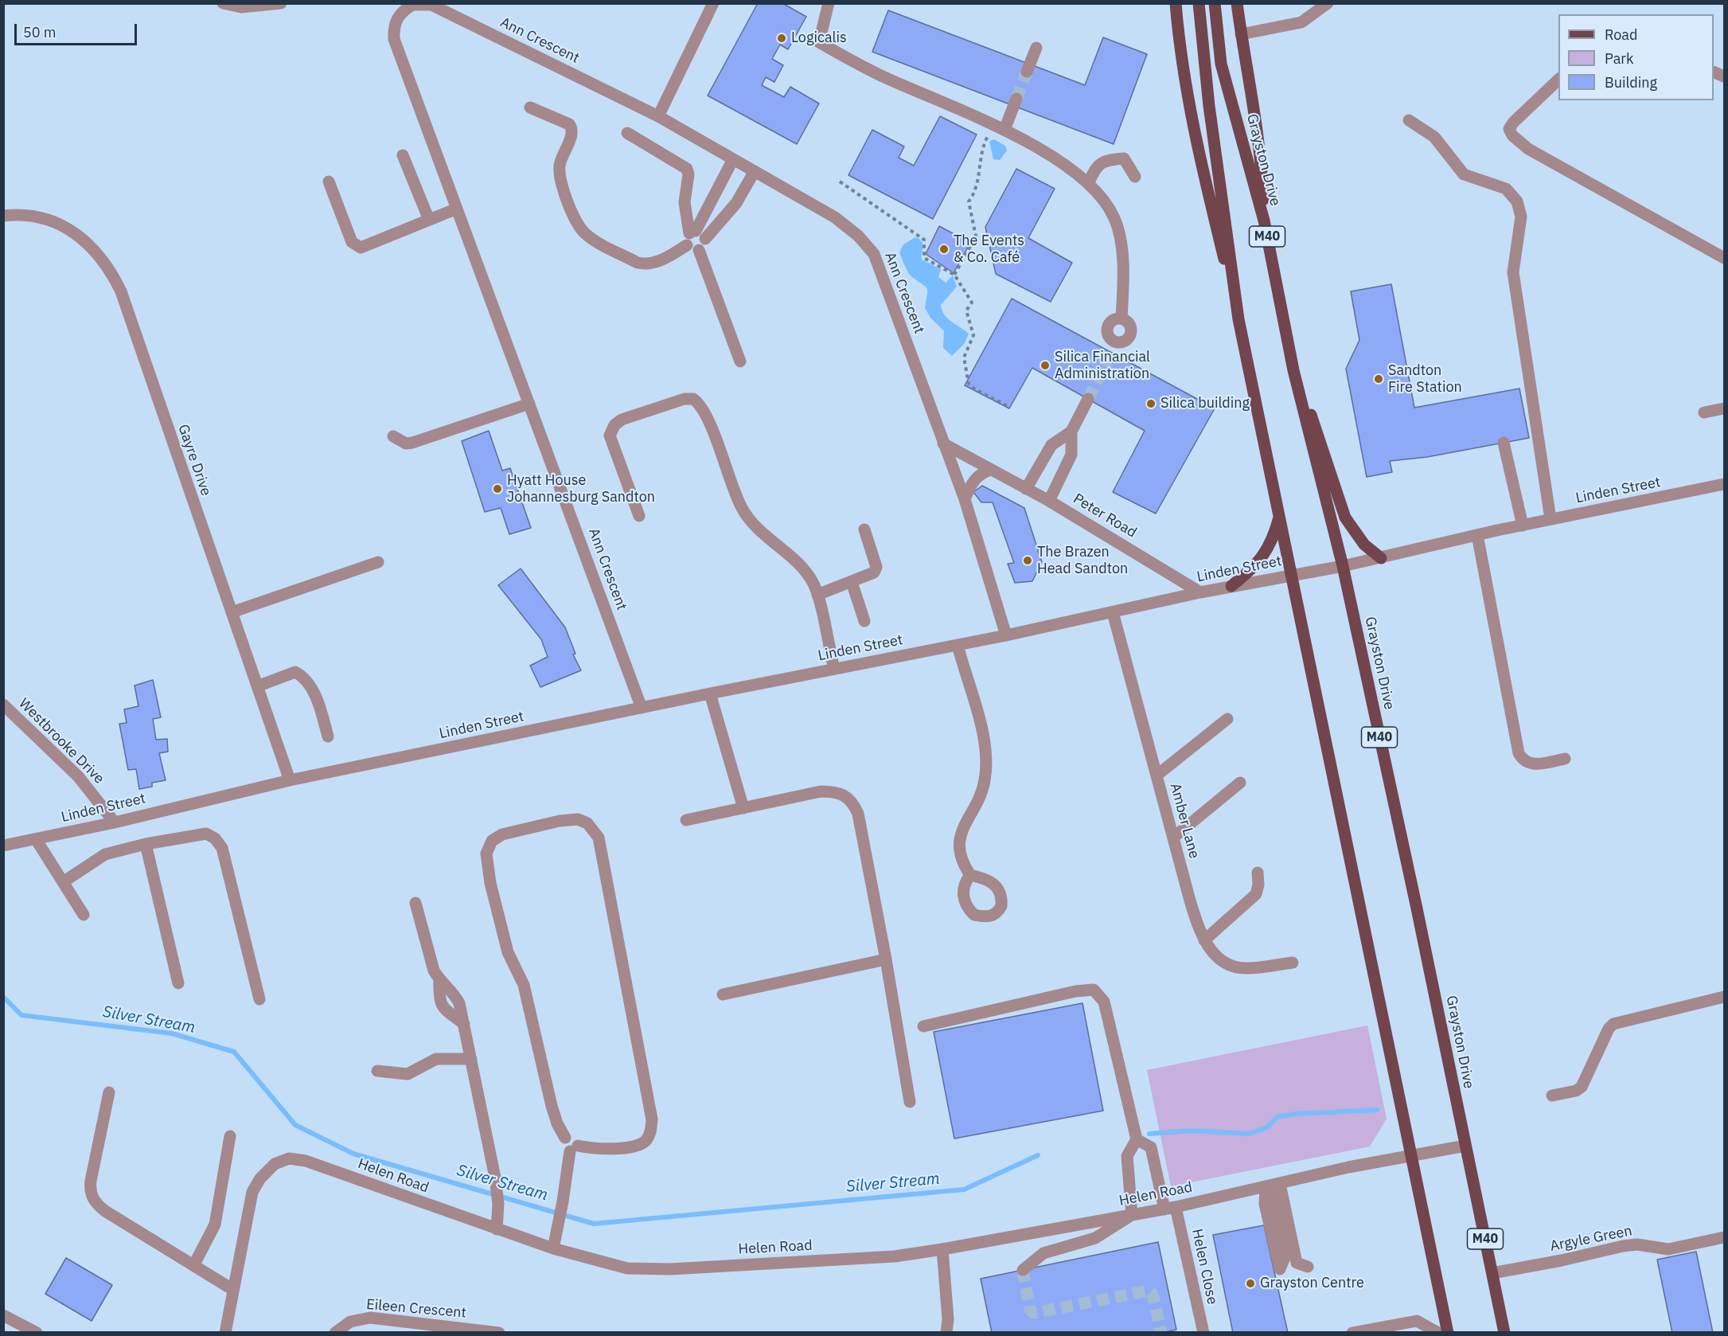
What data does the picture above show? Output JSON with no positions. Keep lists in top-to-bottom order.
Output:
{
  "streets": {
    "main road": ["Grayston Drive", "M40"],
    "street": [
      "Ann Crescent",
      "Gayre Drive",
      "Linden Street",
      "Peter Road",
      "Westbrooke Drive",
      "Amber Lane",
      "Helen Road",
      "Argyle Green",
      "Helen Close",
      "Eileen Crescent"
    ]
  },
  "crossings": [
    ["Ann Crescent", "Linden Street"],
    ["Ann Crescent", "Peter Road"],
    ["Grayston Drive", "Linden Street"],
    ["Grayston Drive", "Helen Road"],
    ["Grayston Drive", "Argyle Green"],
    ["M40", "Linden Street"],
    ["M40", "Helen Road"],
    ["Gayre Drive", "Linden Street"],
    ["Linden Street", "Peter Road"],
    ["Linden Street", "Westbrooke Drive"],
    ["Linden Street", "Amber Lane"],
    ["Helen Road", "Helen Close"]
  ],
  "water": ["Silver Stream"],
  "places": [
    "Logicalis",
    "The Events & Co. Café",
    "Silica Financial Administration",
    "Sandton Fire Station",
    "Silica building",
    "Hyatt House Johannesburg Sandton",
    "The Brazen Head Sandton",
    "Grayston Centre"
  ],
  "legend": ["Road", "Park", "Building"],
  "scale_bar": "50 m"
}
